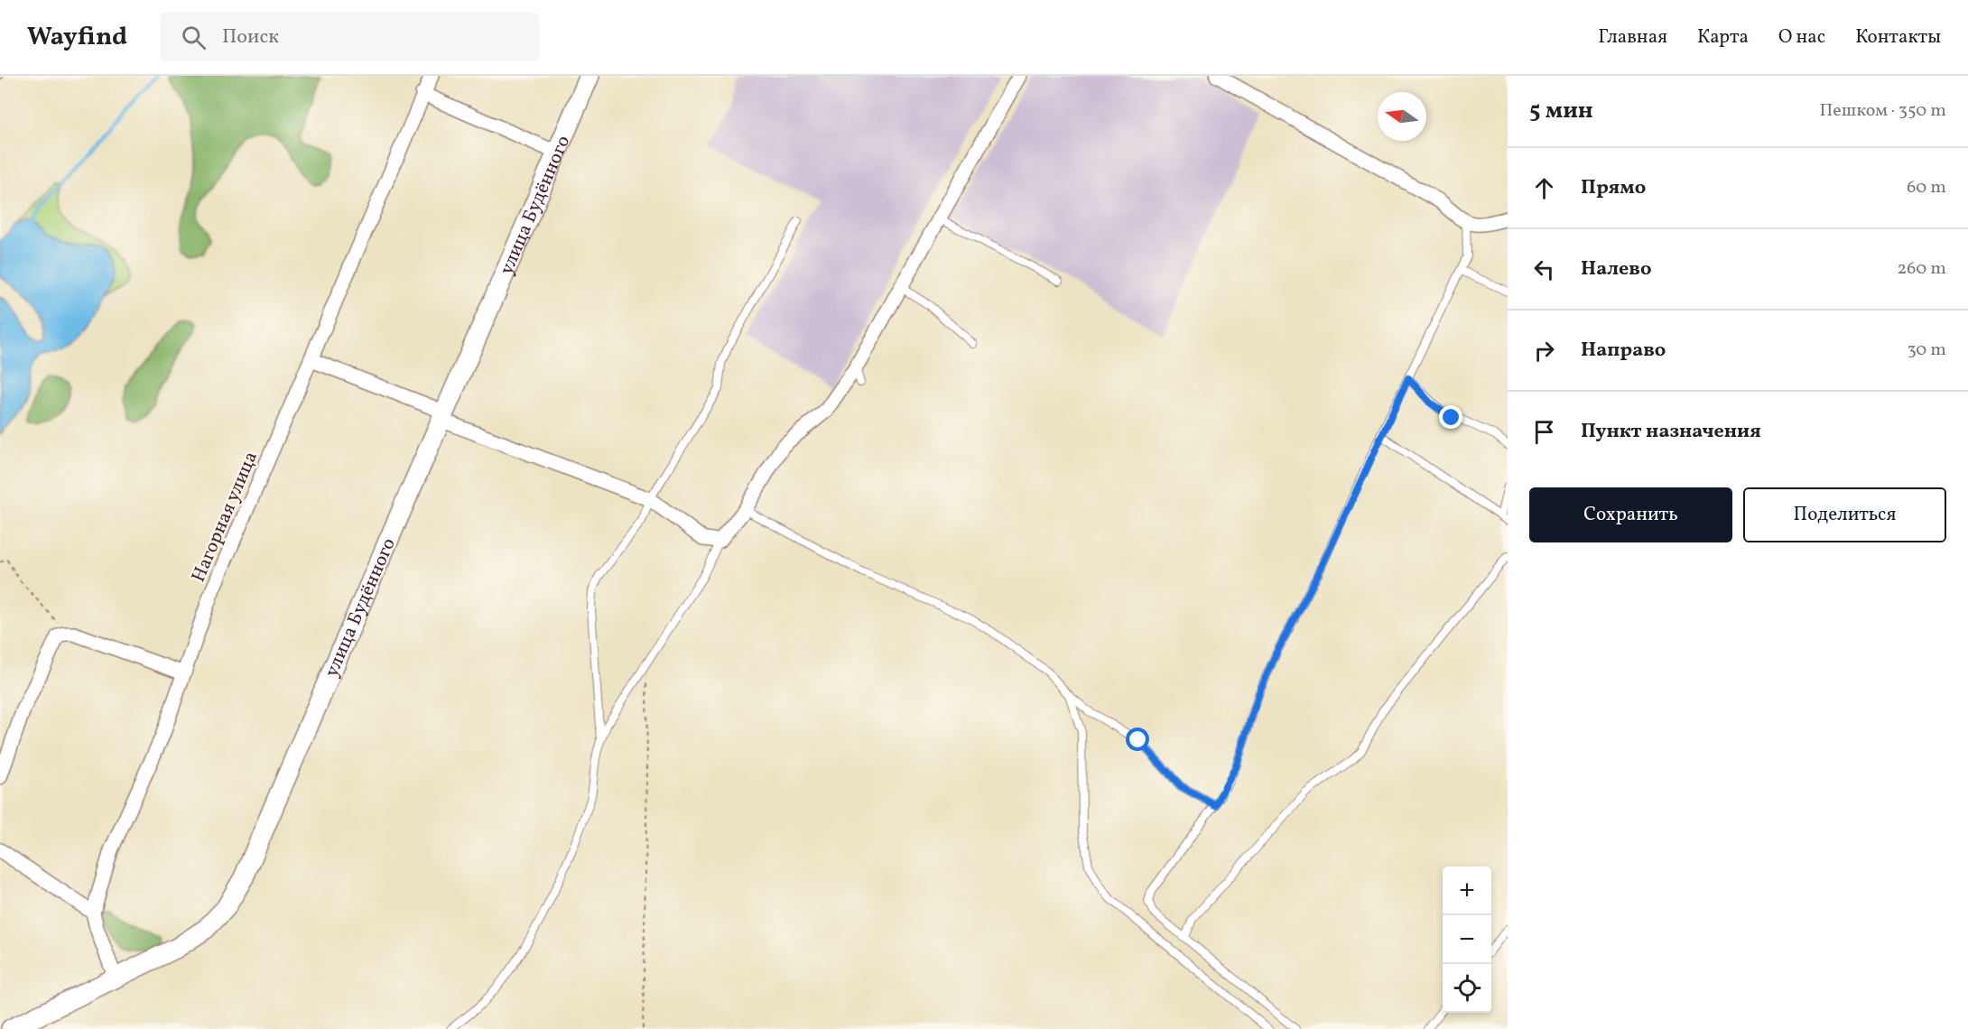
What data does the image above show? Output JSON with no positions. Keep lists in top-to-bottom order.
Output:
{
  "streets": {
    "main road": ["улица Будённого"],
    "street": ["Нагорная улица"]
  },
  "crossings": [
    ["улица Будённого", "Нагорная улица"]
  ],
  "north": "left",
  "page": {
    "header": "Wayfind",
    "search": "Поиск",
    "nav": [
      "Главная",
      "Карта",
      "О нас",
      "Контакты"
    ],
    "heading": ["5 мин", "Пешком · 350 m"],
    "list": [
      ["Прямо", "60 m"],
      ["Налево", "260 m"],
      ["Направо", "30 m"],
      "Пункт назначения"
    ],
    "buttons": ["Сохранить", "Поделиться"],
    "map_buttons": ["+", "−"]
  }
}
